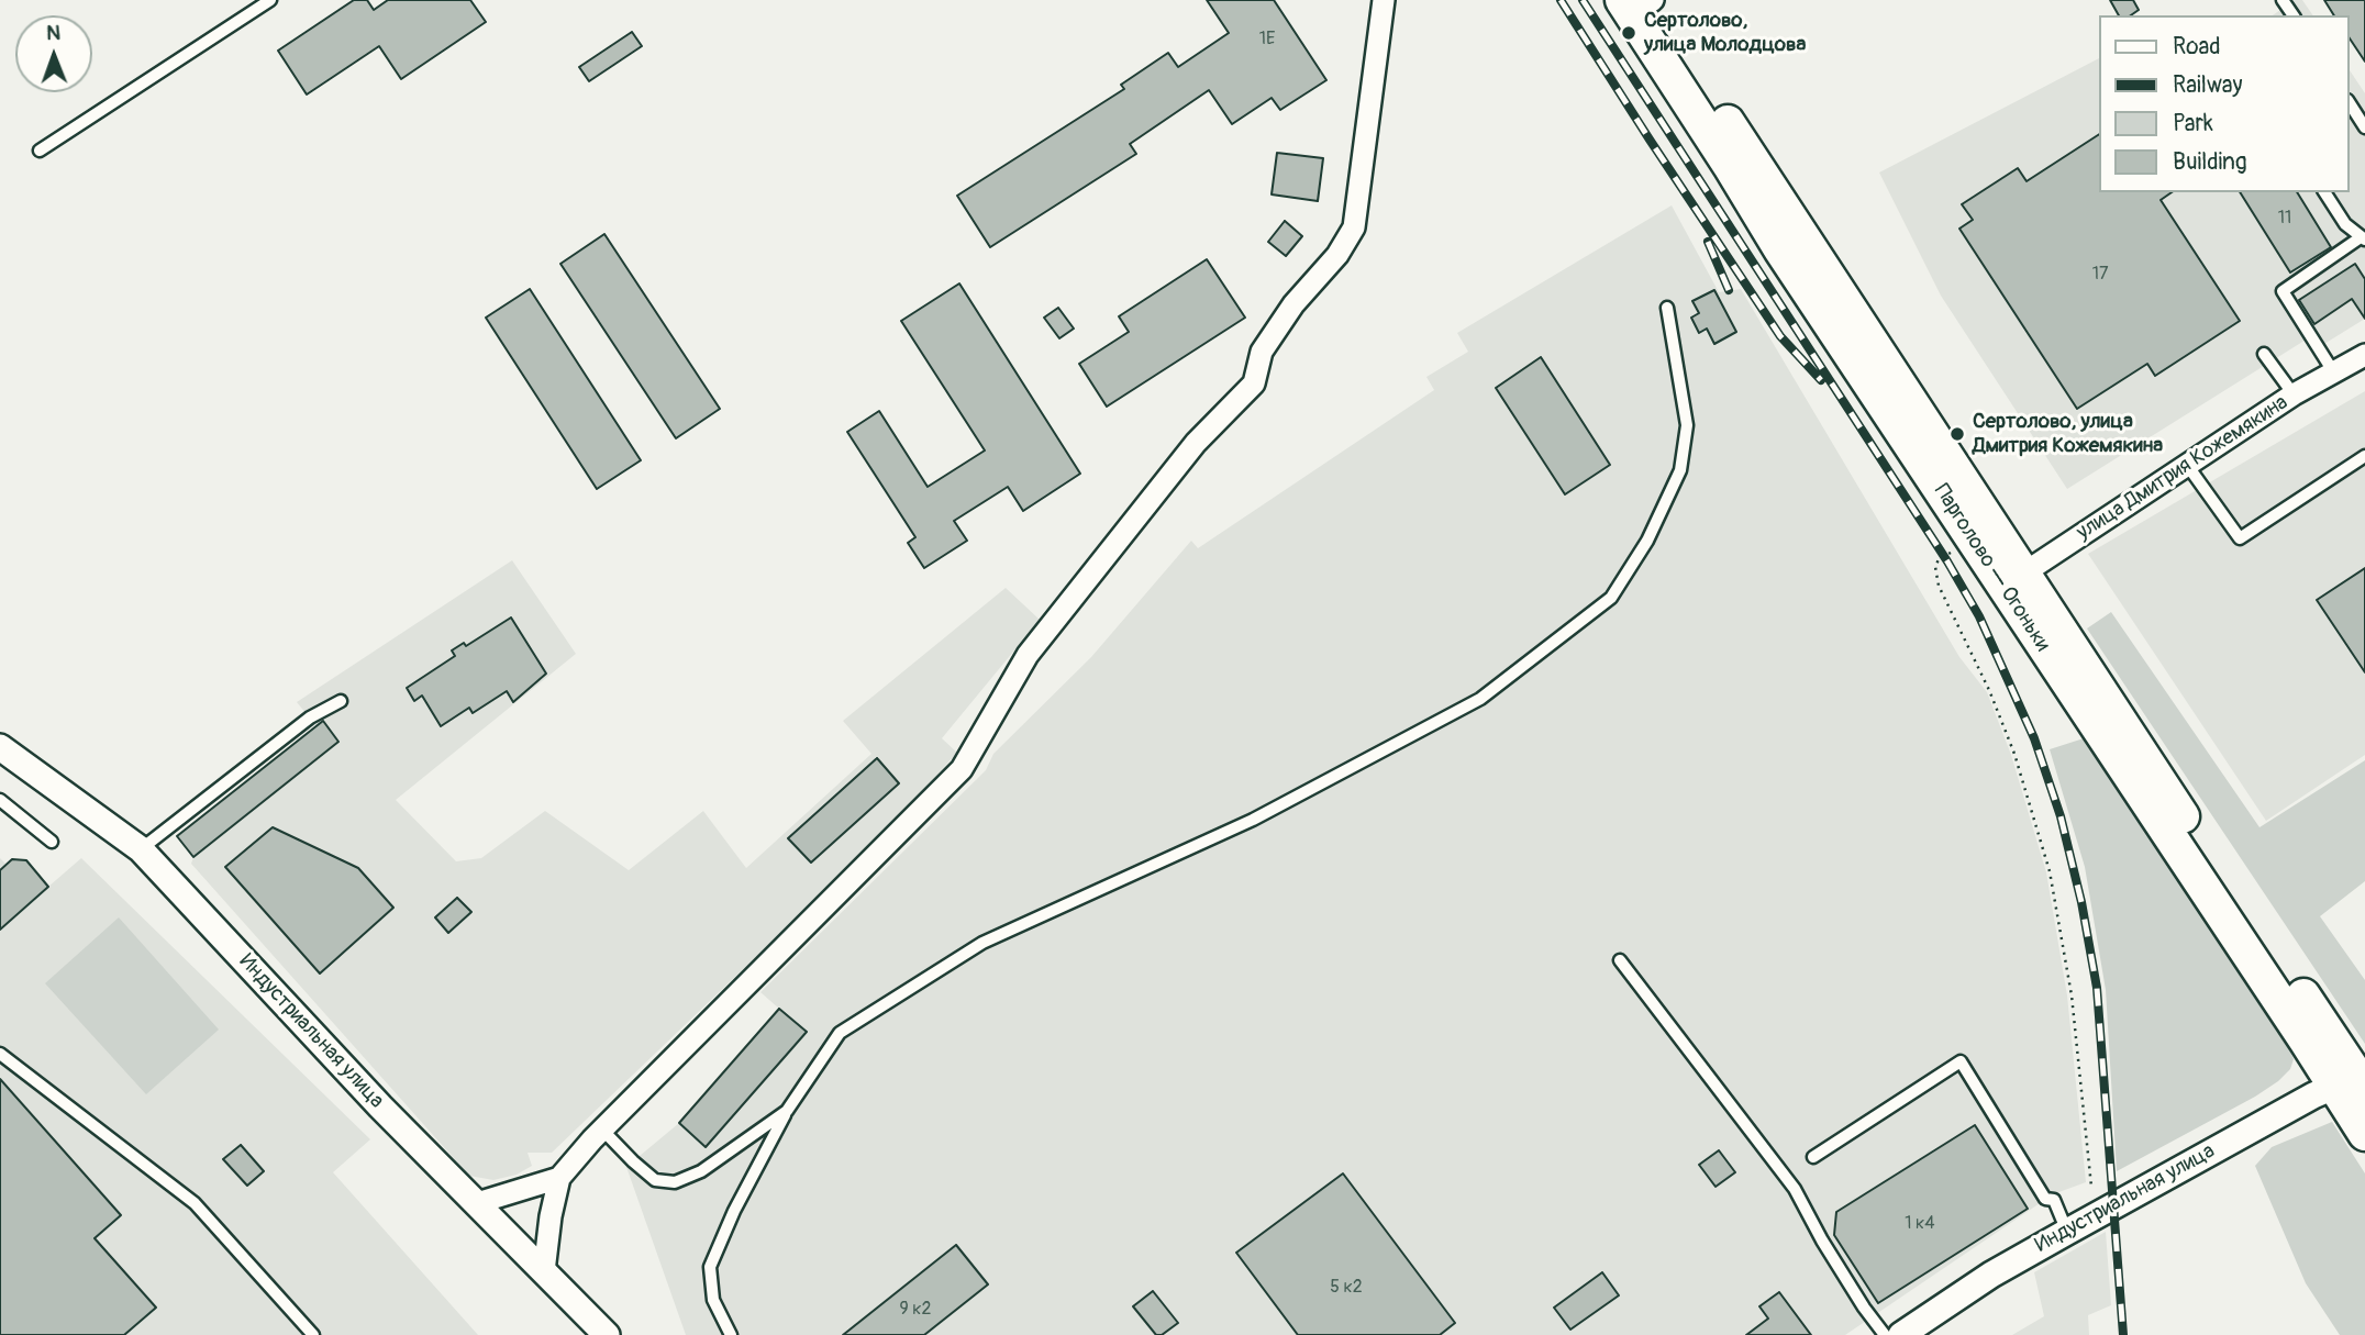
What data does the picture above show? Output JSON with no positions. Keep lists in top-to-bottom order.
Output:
{
  "streets": {
    "main road": ["Парголово — Огоньки"],
    "street": ["улица Дмитрия Кожемякина", "Индустриальная улица"]
  },
  "crossings": [
    ["улица Дмитрия Кожемякина", "Парголово — Огоньки"],
    ["Парголово — Огоньки", "Индустриальная улица"]
  ],
  "places": ["Сертолово, улица Молодцова", "Сертолово, улица Дмитрия Кожемякина"],
  "house_numbers": [
    "1Е",
    "11",
    "17",
    "1 к4",
    "5 к2",
    "9 к2"
  ],
  "legend": [
    "Road",
    "Railway",
    "Park",
    "Building"
  ],
  "north": "top"
}
